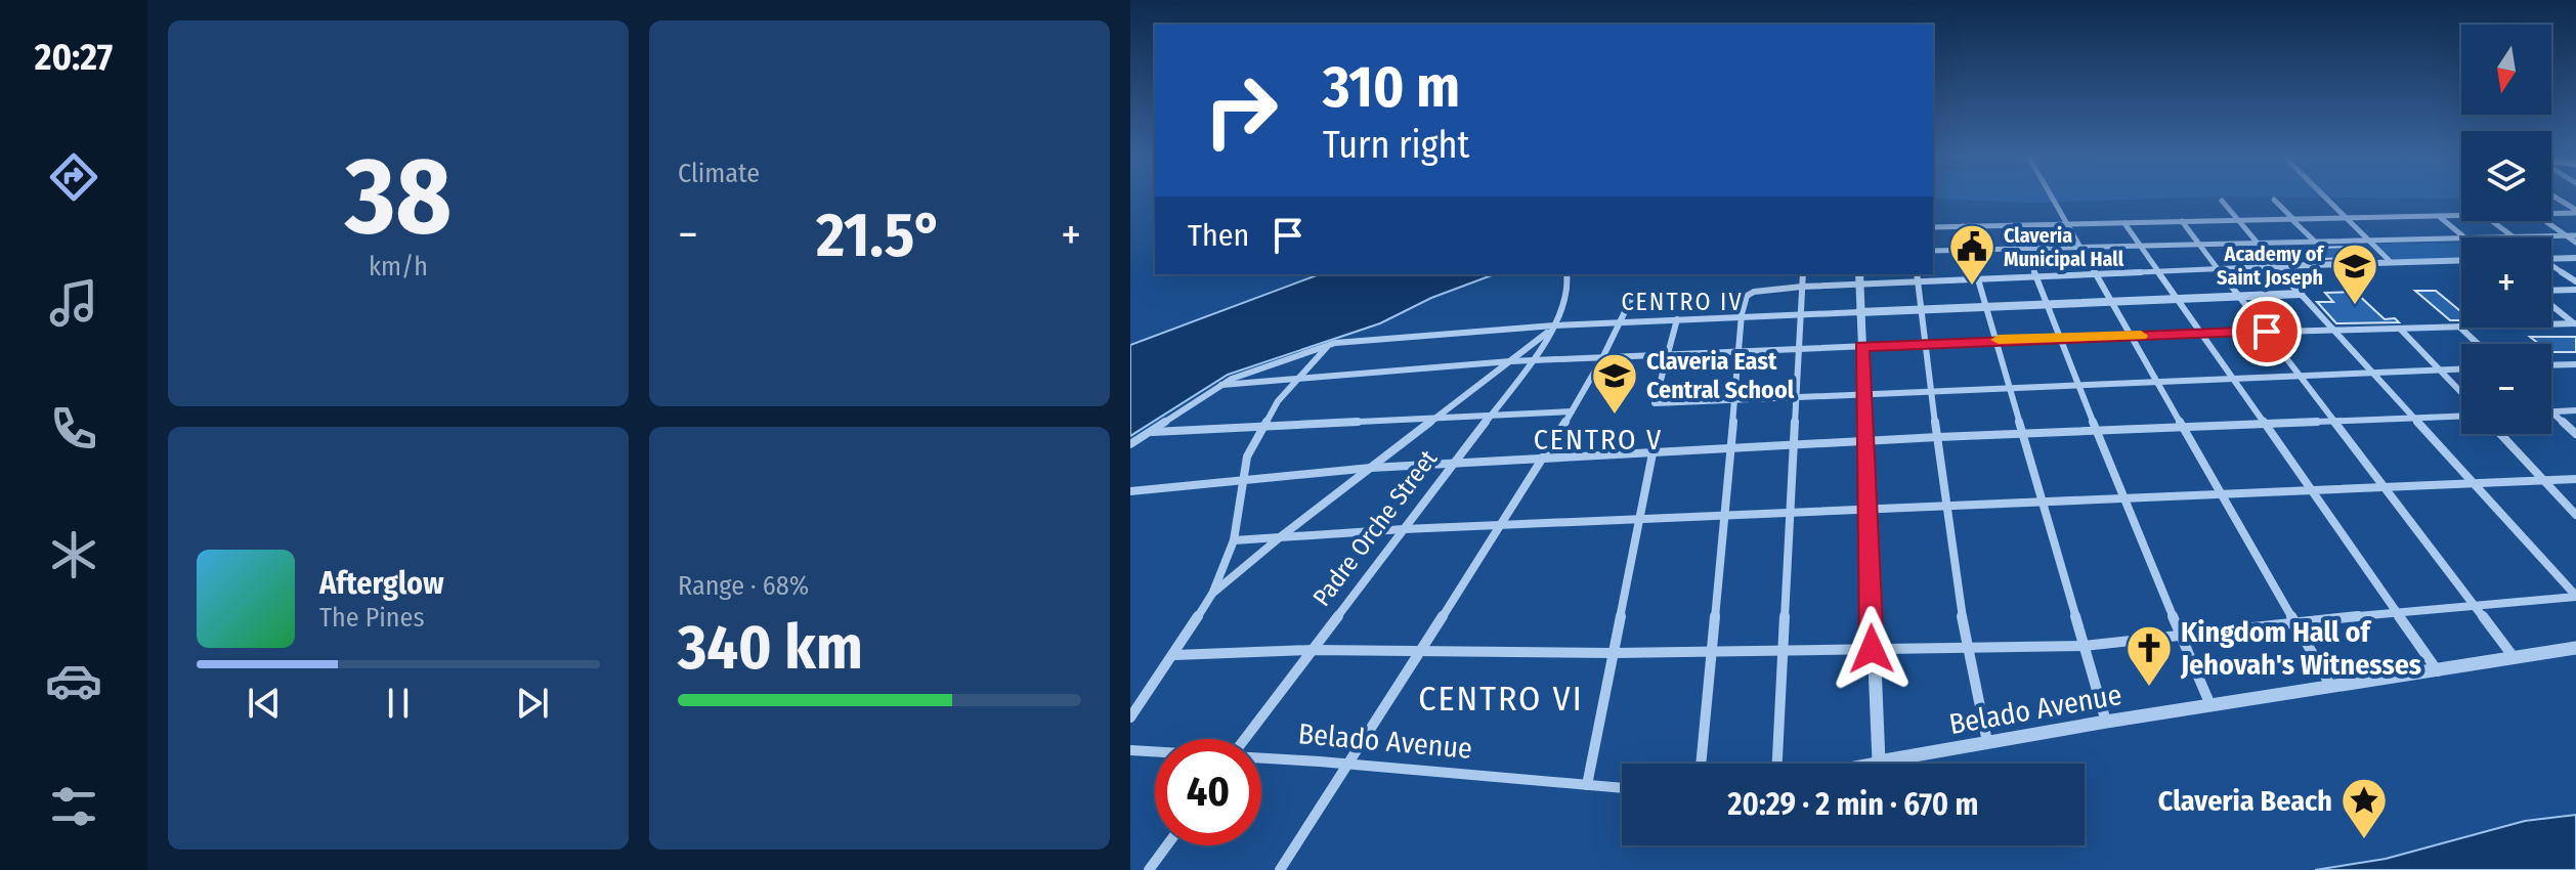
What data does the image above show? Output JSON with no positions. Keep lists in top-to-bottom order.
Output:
{
  "streets": {
    "street": ["Padre Orche Street", "Belado Avenue"]
  },
  "districts": ["CENTRO IV", "CENTRO V", "CENTRO VI"],
  "places": {
    "public building": ["Claveria Municipal Hall"],
    "school or university": ["Academy of Saint Joseph", "Claveria East Central School"],
    "church": ["Kingdom Hall of Jehovah's Witnesses"],
    "place": ["Claveria Beach"]
  },
  "north": "bottom",
  "page": {
    "tabs": "20:27",
    "tile": [
      ["38", "km/h"],
      "Climate",
      ["Range · 68%", "340 km"]
    ],
    "map_buttons": ["+", "−"],
    "turn": ["310 m", "Turn right"],
    "then": "Then",
    "heat": ["−", "21.5°", "+"],
    "song": ["Afterglow", "The Pines"],
    "limit": "40",
    "trip": "20:29 · 2 min · 670 m"
  }
}
